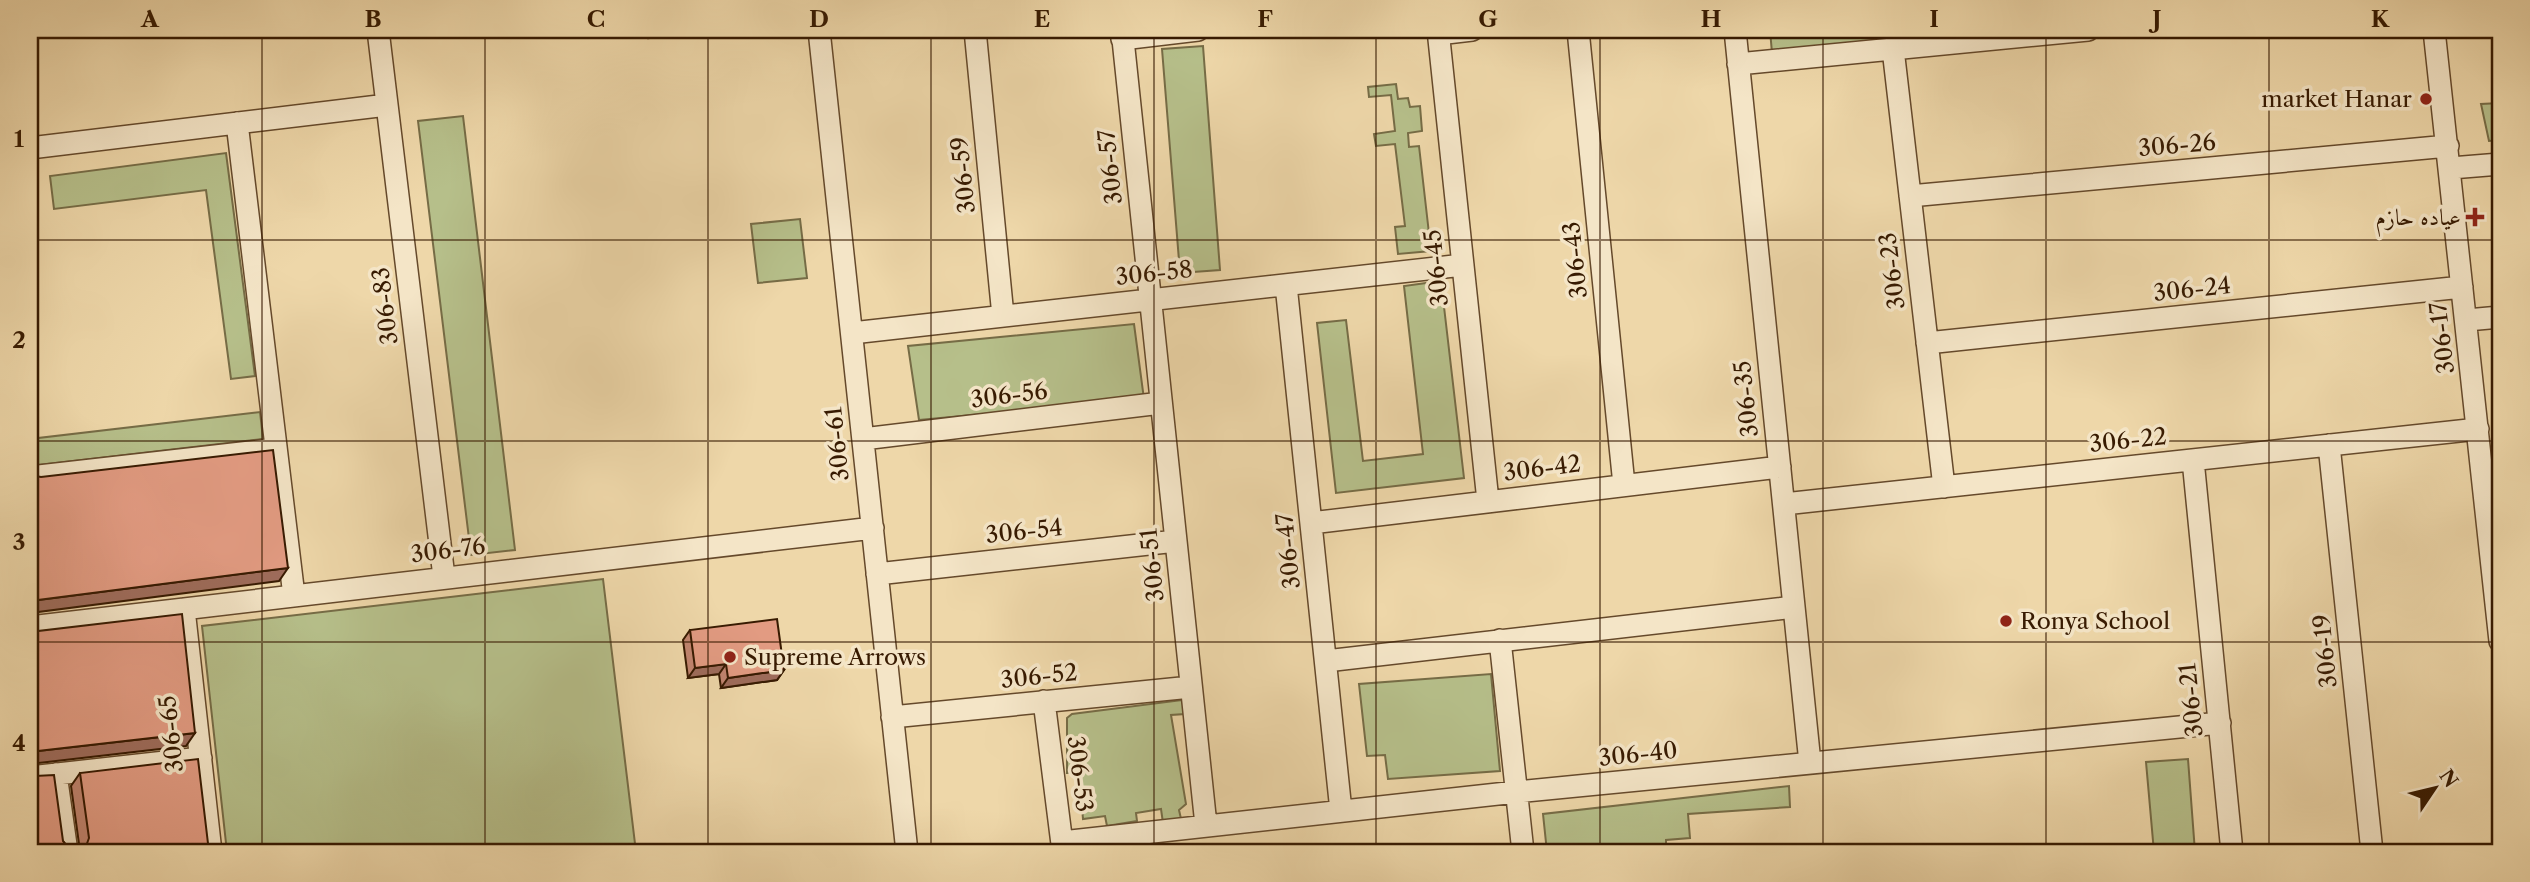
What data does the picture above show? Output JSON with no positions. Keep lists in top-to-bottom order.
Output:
{
  "streets": {
    "street": [
      "306-26",
      "306-57",
      "306-59",
      "306-43",
      "306-45",
      "306-23",
      "306-58",
      "306-24",
      "306-83",
      "306-17",
      "306-56",
      "306-35",
      "306-22",
      "306-61",
      "306-42",
      "306-54",
      "306-76",
      "306-47",
      "306-51",
      "306-19",
      "306-52",
      "306-21",
      "306-65",
      "306-40",
      "306-53"
    ]
  },
  "crossings": [
    ["306-26", "306-23"],
    ["306-26", "306-17"],
    ["306-57", "306-58"],
    ["306-57", "306-51"],
    ["306-59", "306-58"],
    ["306-43", "306-42"],
    ["306-45", "306-58"],
    ["306-45", "306-42"],
    ["306-23", "306-24"],
    ["306-23", "306-22"],
    ["306-58", "306-61"],
    ["306-58", "306-47"],
    ["306-58", "306-51"],
    ["306-24", "306-17"],
    ["306-83", "306-76"],
    ["306-17", "306-22"],
    ["306-56", "306-61"],
    ["306-56", "306-51"],
    ["306-35", "306-22"],
    ["306-35", "306-42"],
    ["306-35", "306-40"],
    ["306-22", "306-19"],
    ["306-22", "306-21"],
    ["306-61", "306-54"],
    ["306-61", "306-76"],
    ["306-61", "306-52"],
    ["306-42", "306-47"],
    ["306-54", "306-51"],
    ["306-76", "306-65"],
    ["306-47", "306-40"],
    ["306-51", "306-52"],
    ["306-51", "306-40"],
    ["306-52", "306-53"],
    ["306-21", "306-40"],
    ["306-40", "306-53"]
  ],
  "places": {
    "other": ["market Hanar", "Ronya School", "Supreme Arrows"],
    "health": ["عياده حازم"]
  },
  "north": "top right",
  "grid": {
    "columns": [
      "A",
      "B",
      "C",
      "D",
      "E",
      "F",
      "G",
      "H",
      "I",
      "J",
      "K"
    ],
    "rows": [
      "1",
      "2",
      "3",
      "4"
    ]
  }
}
